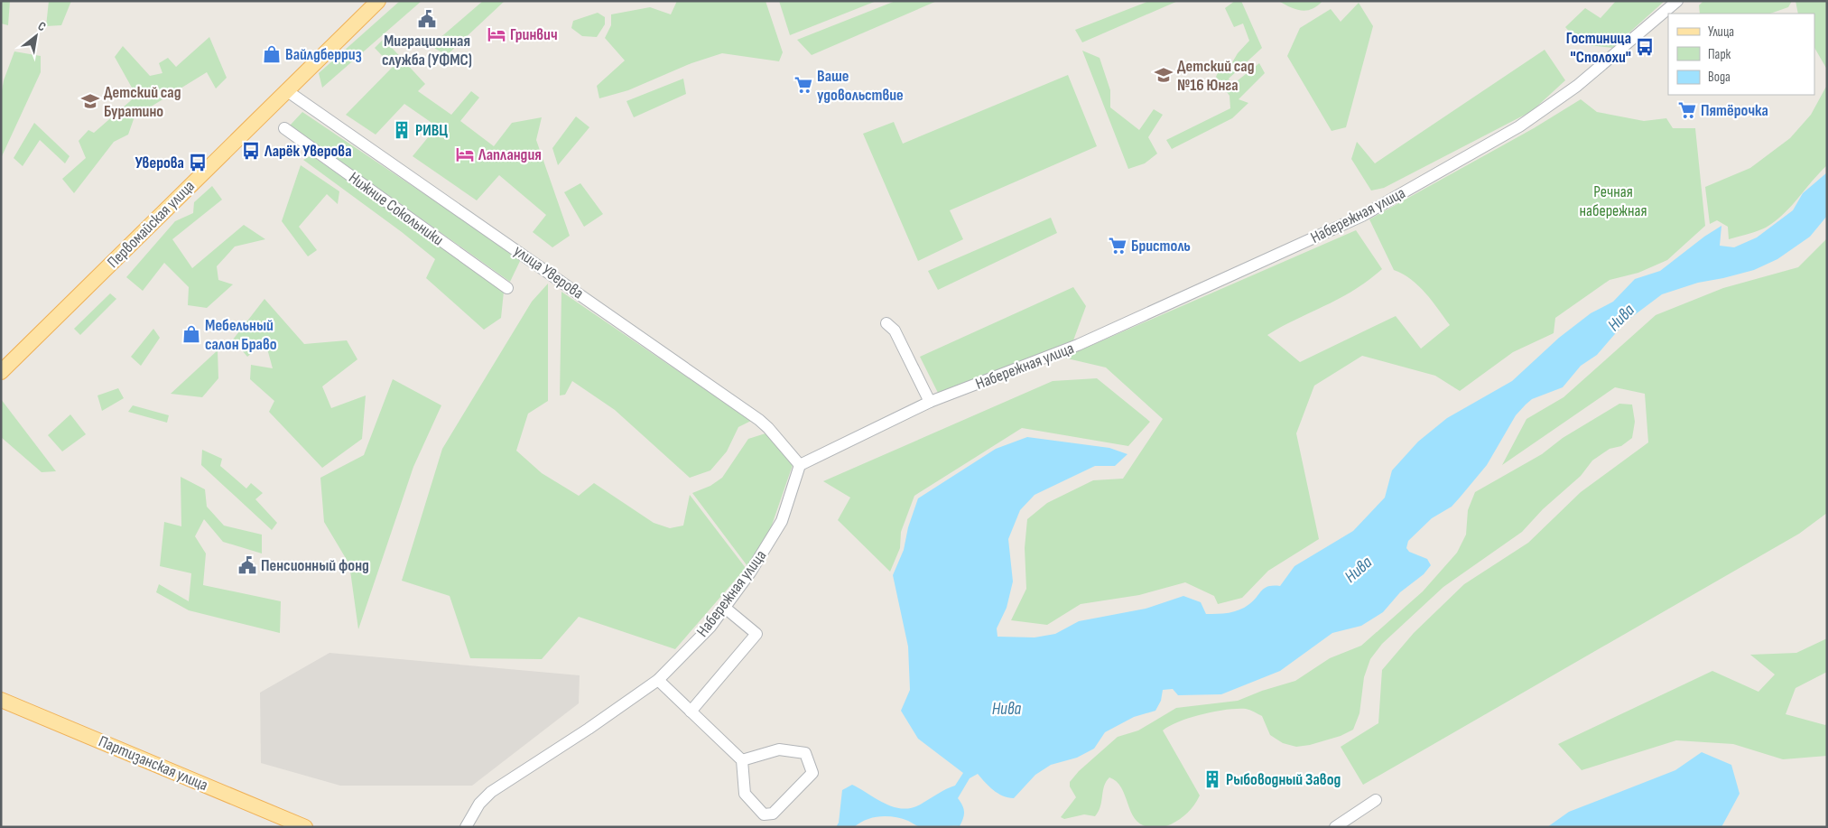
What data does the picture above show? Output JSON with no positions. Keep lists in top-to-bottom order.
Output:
{
  "streets": {
    "main road": ["Первомайская улица", "Партизанская улица"],
    "street": ["Нижние Сокольники", "Набережная улица", "улица Уверова"]
  },
  "crossings": [
    ["Набережная улица", "улица Уверова"],
    ["Первомайская улица", "улица Уверова"]
  ],
  "water": ["Нива"],
  "parks": ["Речная набережная"],
  "places": {
    "public building": ["Миграционная служба (УФМС)", "Пенсионный фонд"],
    "hotel": ["Гринвич", "Лапландия"],
    "bus stop": ["Гостиница \"Сполохи\"", "Ларёк Уверова", "Уверова"],
    "shop": ["Вайлдберриз", "Мебельный салон Браво"],
    "school or university": ["Детский сад №16 Юнга", "Детский сад Буратино"],
    "supermarket": ["Ваше удовольствие", "Пятёрочка", "Бристоль"],
    "building": ["РИВЦ", "Рыбоводный Завод"]
  },
  "legend": ["Улица", "Парк", "Вода"],
  "north": "top right"
}
